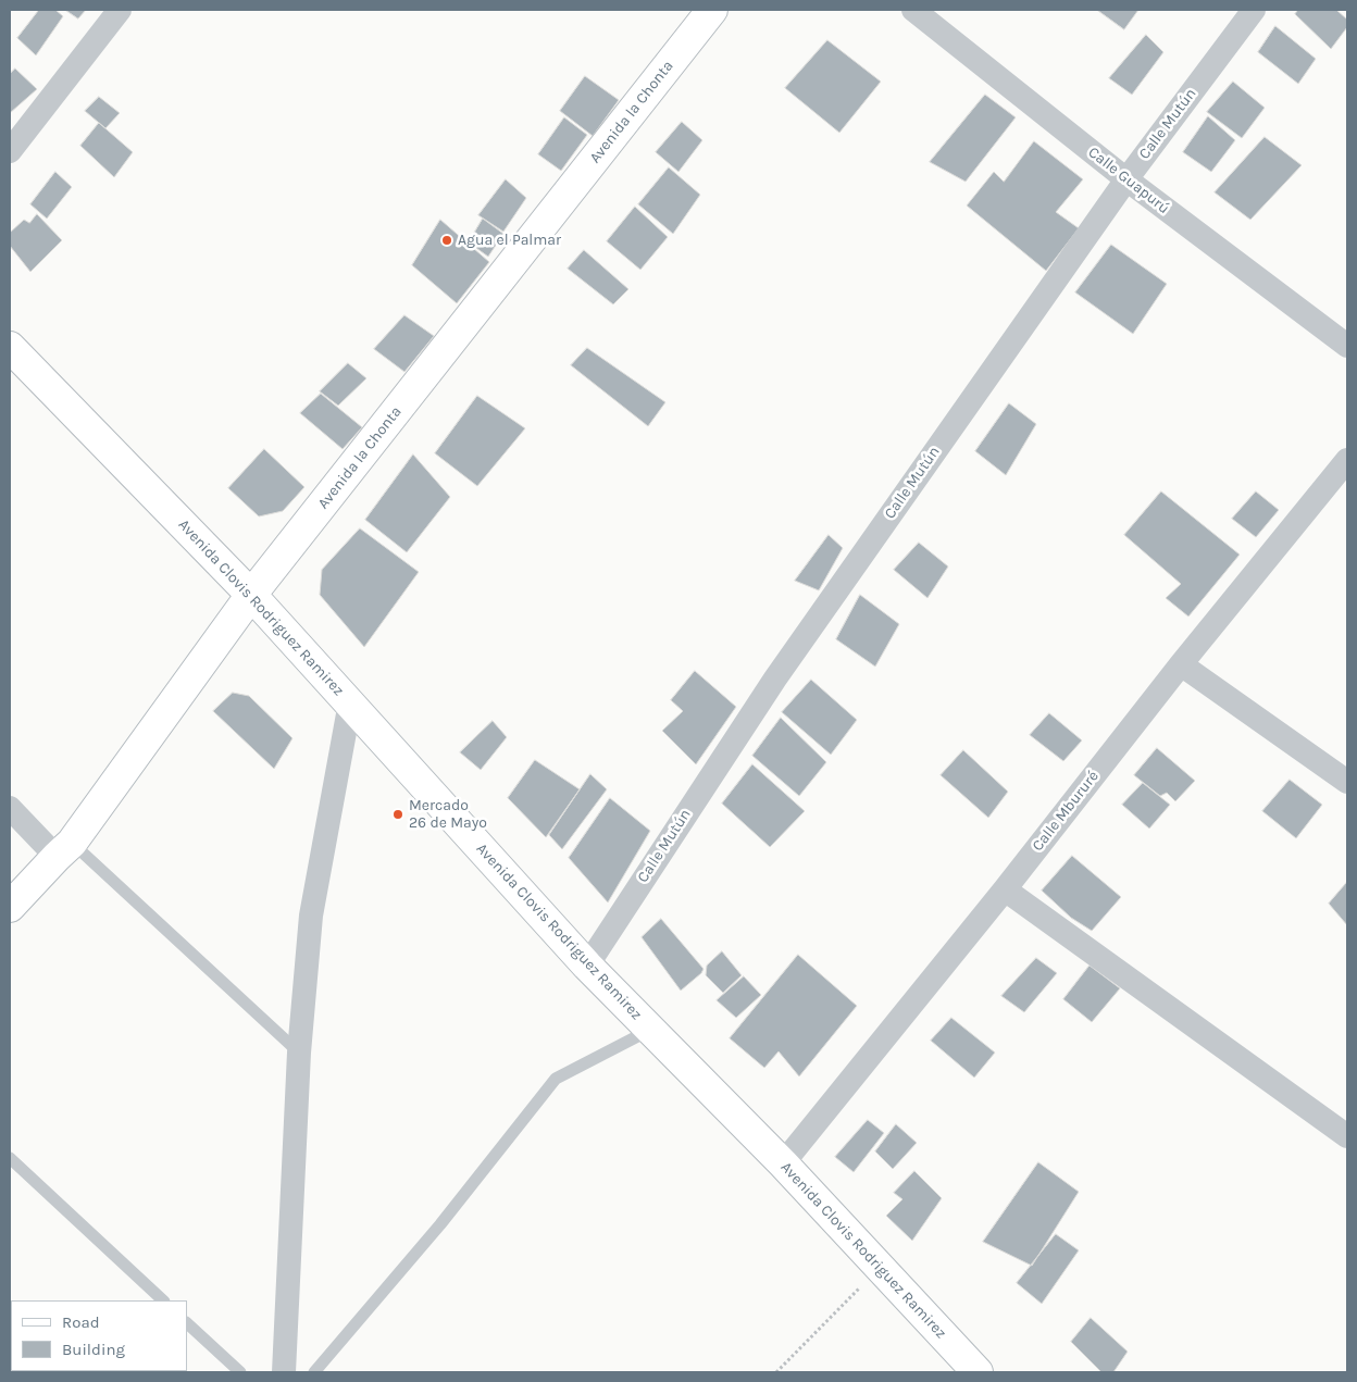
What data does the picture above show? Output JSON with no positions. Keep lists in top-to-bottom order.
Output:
{
  "streets": {
    "main road": ["Avenida la Chonta", "Avenida Clovis Rodriguez Ramirez"],
    "street": ["Calle Mutún", "Calle Guapurú", "Calle Mbururé"]
  },
  "crossings": [
    ["Avenida la Chonta", "Avenida Clovis Rodriguez Ramirez"],
    ["Calle Mutún", "Calle Guapurú"],
    ["Calle Mutún", "Avenida Clovis Rodriguez Ramirez"],
    ["Avenida Clovis Rodriguez Ramirez", "Calle Mbururé"]
  ],
  "places": ["Agua el Palmar", "Mercado 26 de Mayo"],
  "legend": ["Road", "Building"]
}
